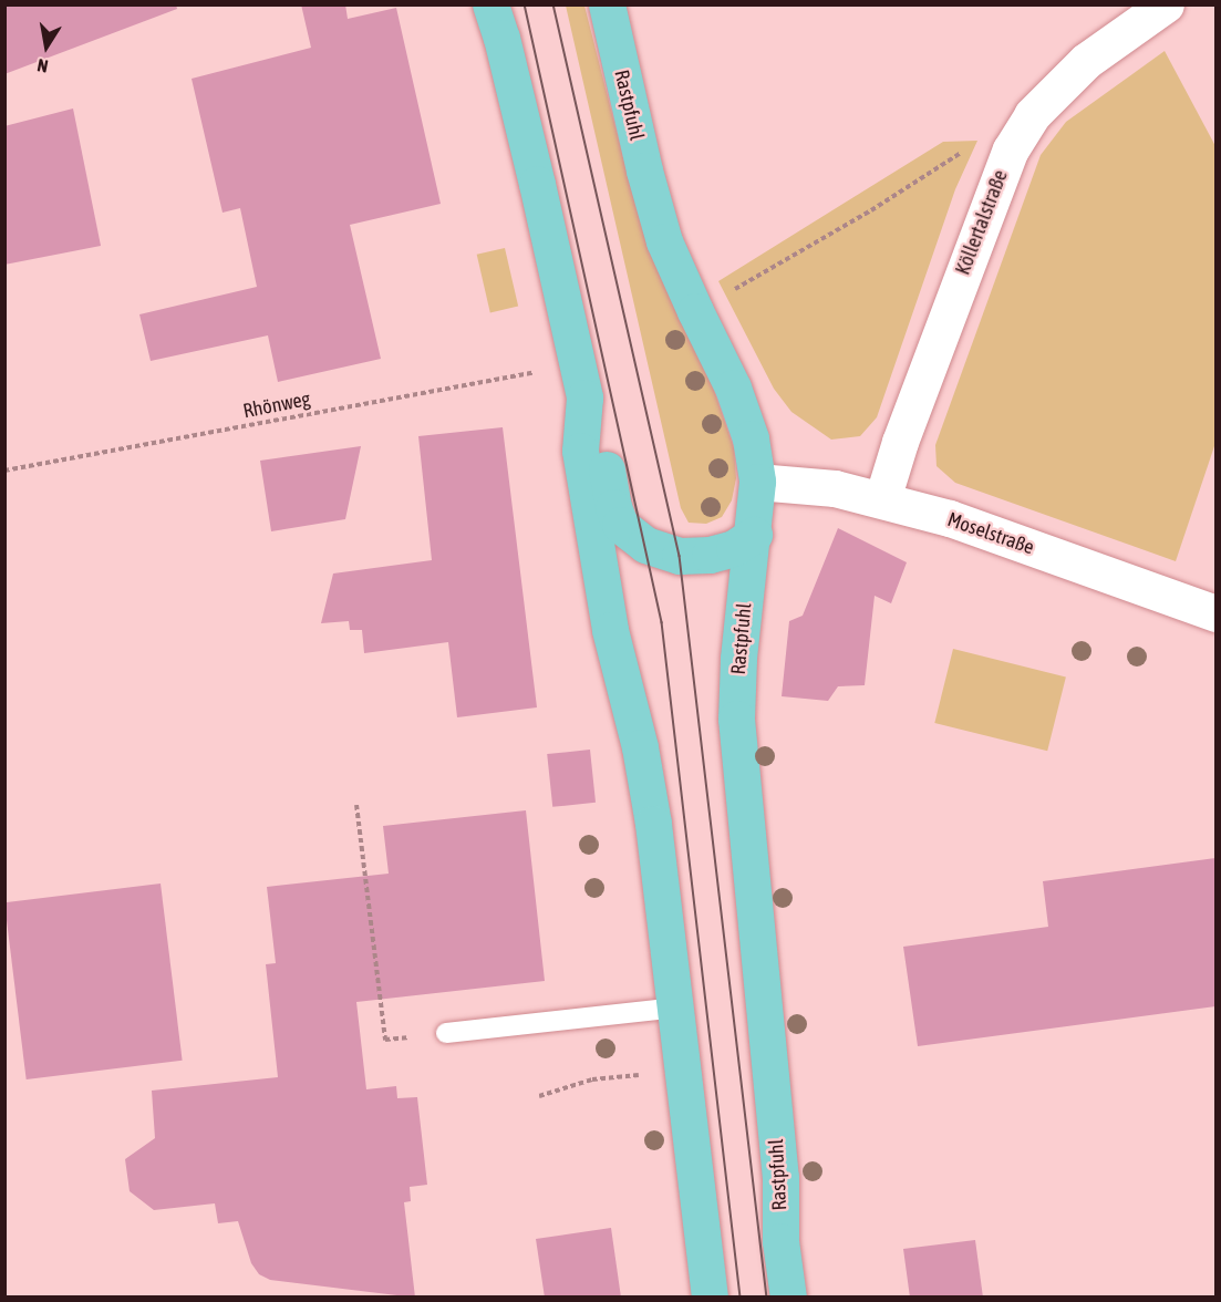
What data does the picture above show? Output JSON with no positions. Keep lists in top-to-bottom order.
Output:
{
  "streets": {
    "main road": ["Rastpfuhl"],
    "street": ["Köllertalstraße", "Moselstraße"],
    "path": ["Rhönweg"]
  },
  "crossings": [
    ["Rastpfuhl", "Moselstraße"],
    ["Köllertalstraße", "Moselstraße"]
  ],
  "north": "bottom"
}
